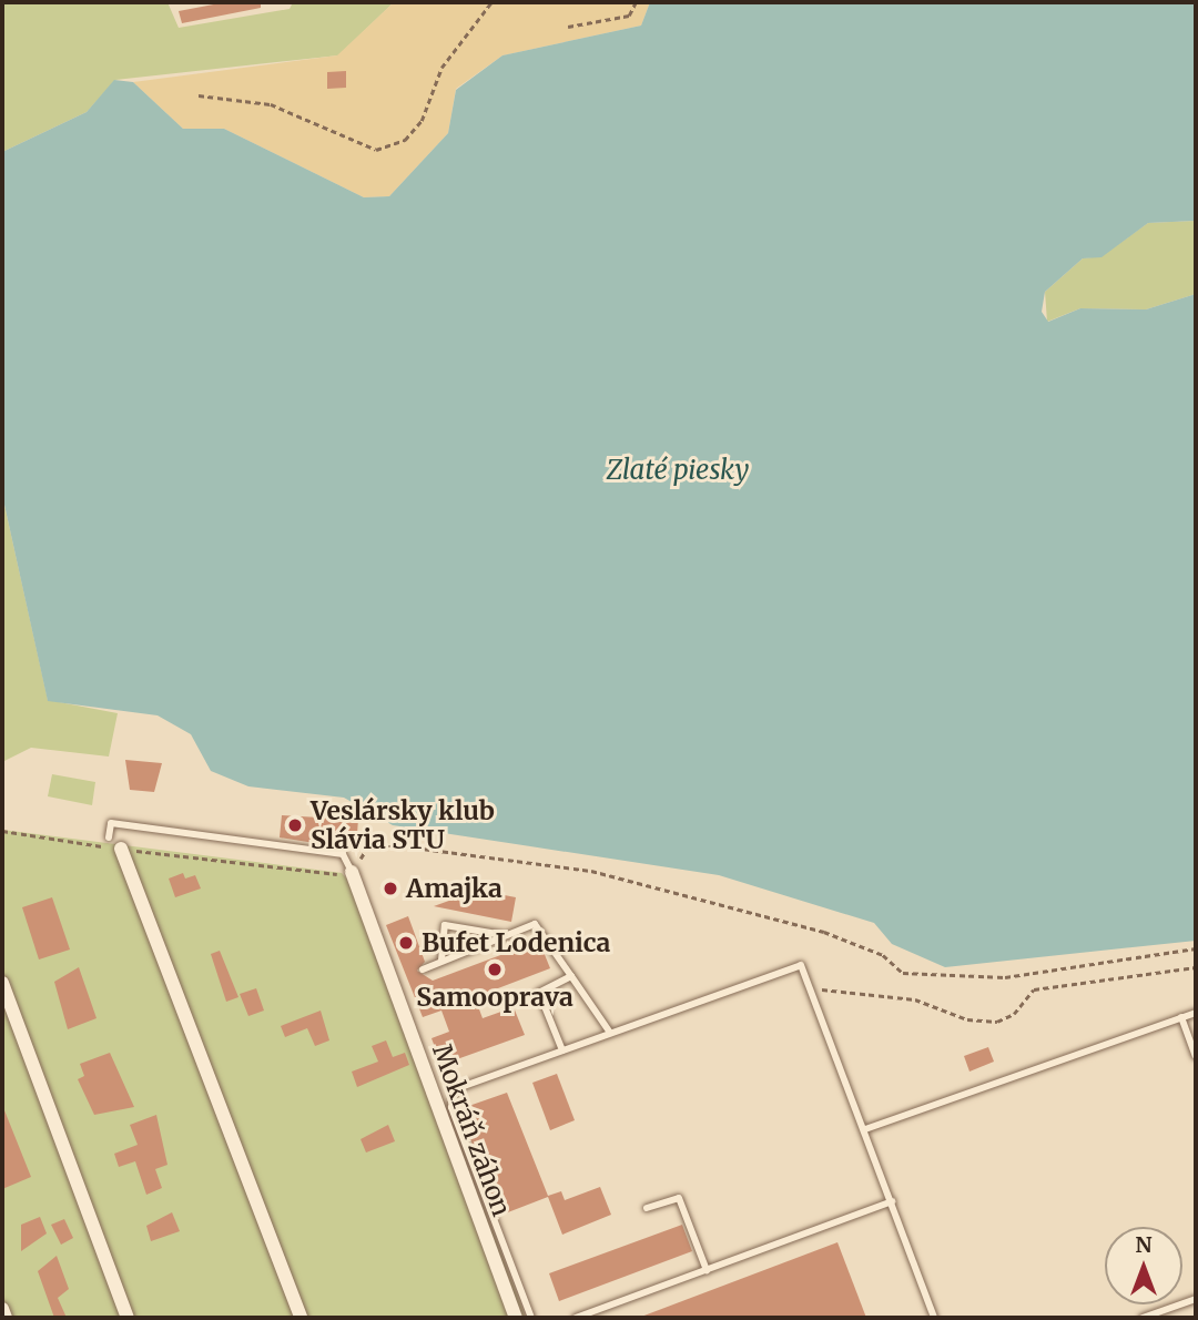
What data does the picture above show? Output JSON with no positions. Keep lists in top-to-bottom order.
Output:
{
  "streets": {
    "street": ["Mokráň záhon"]
  },
  "water": ["Zlaté piesky"],
  "places": [
    "Veslársky klub Slávia STU",
    "Amajka",
    "Bufet Lodenica",
    "Samooprava"
  ],
  "north": "top"
}
